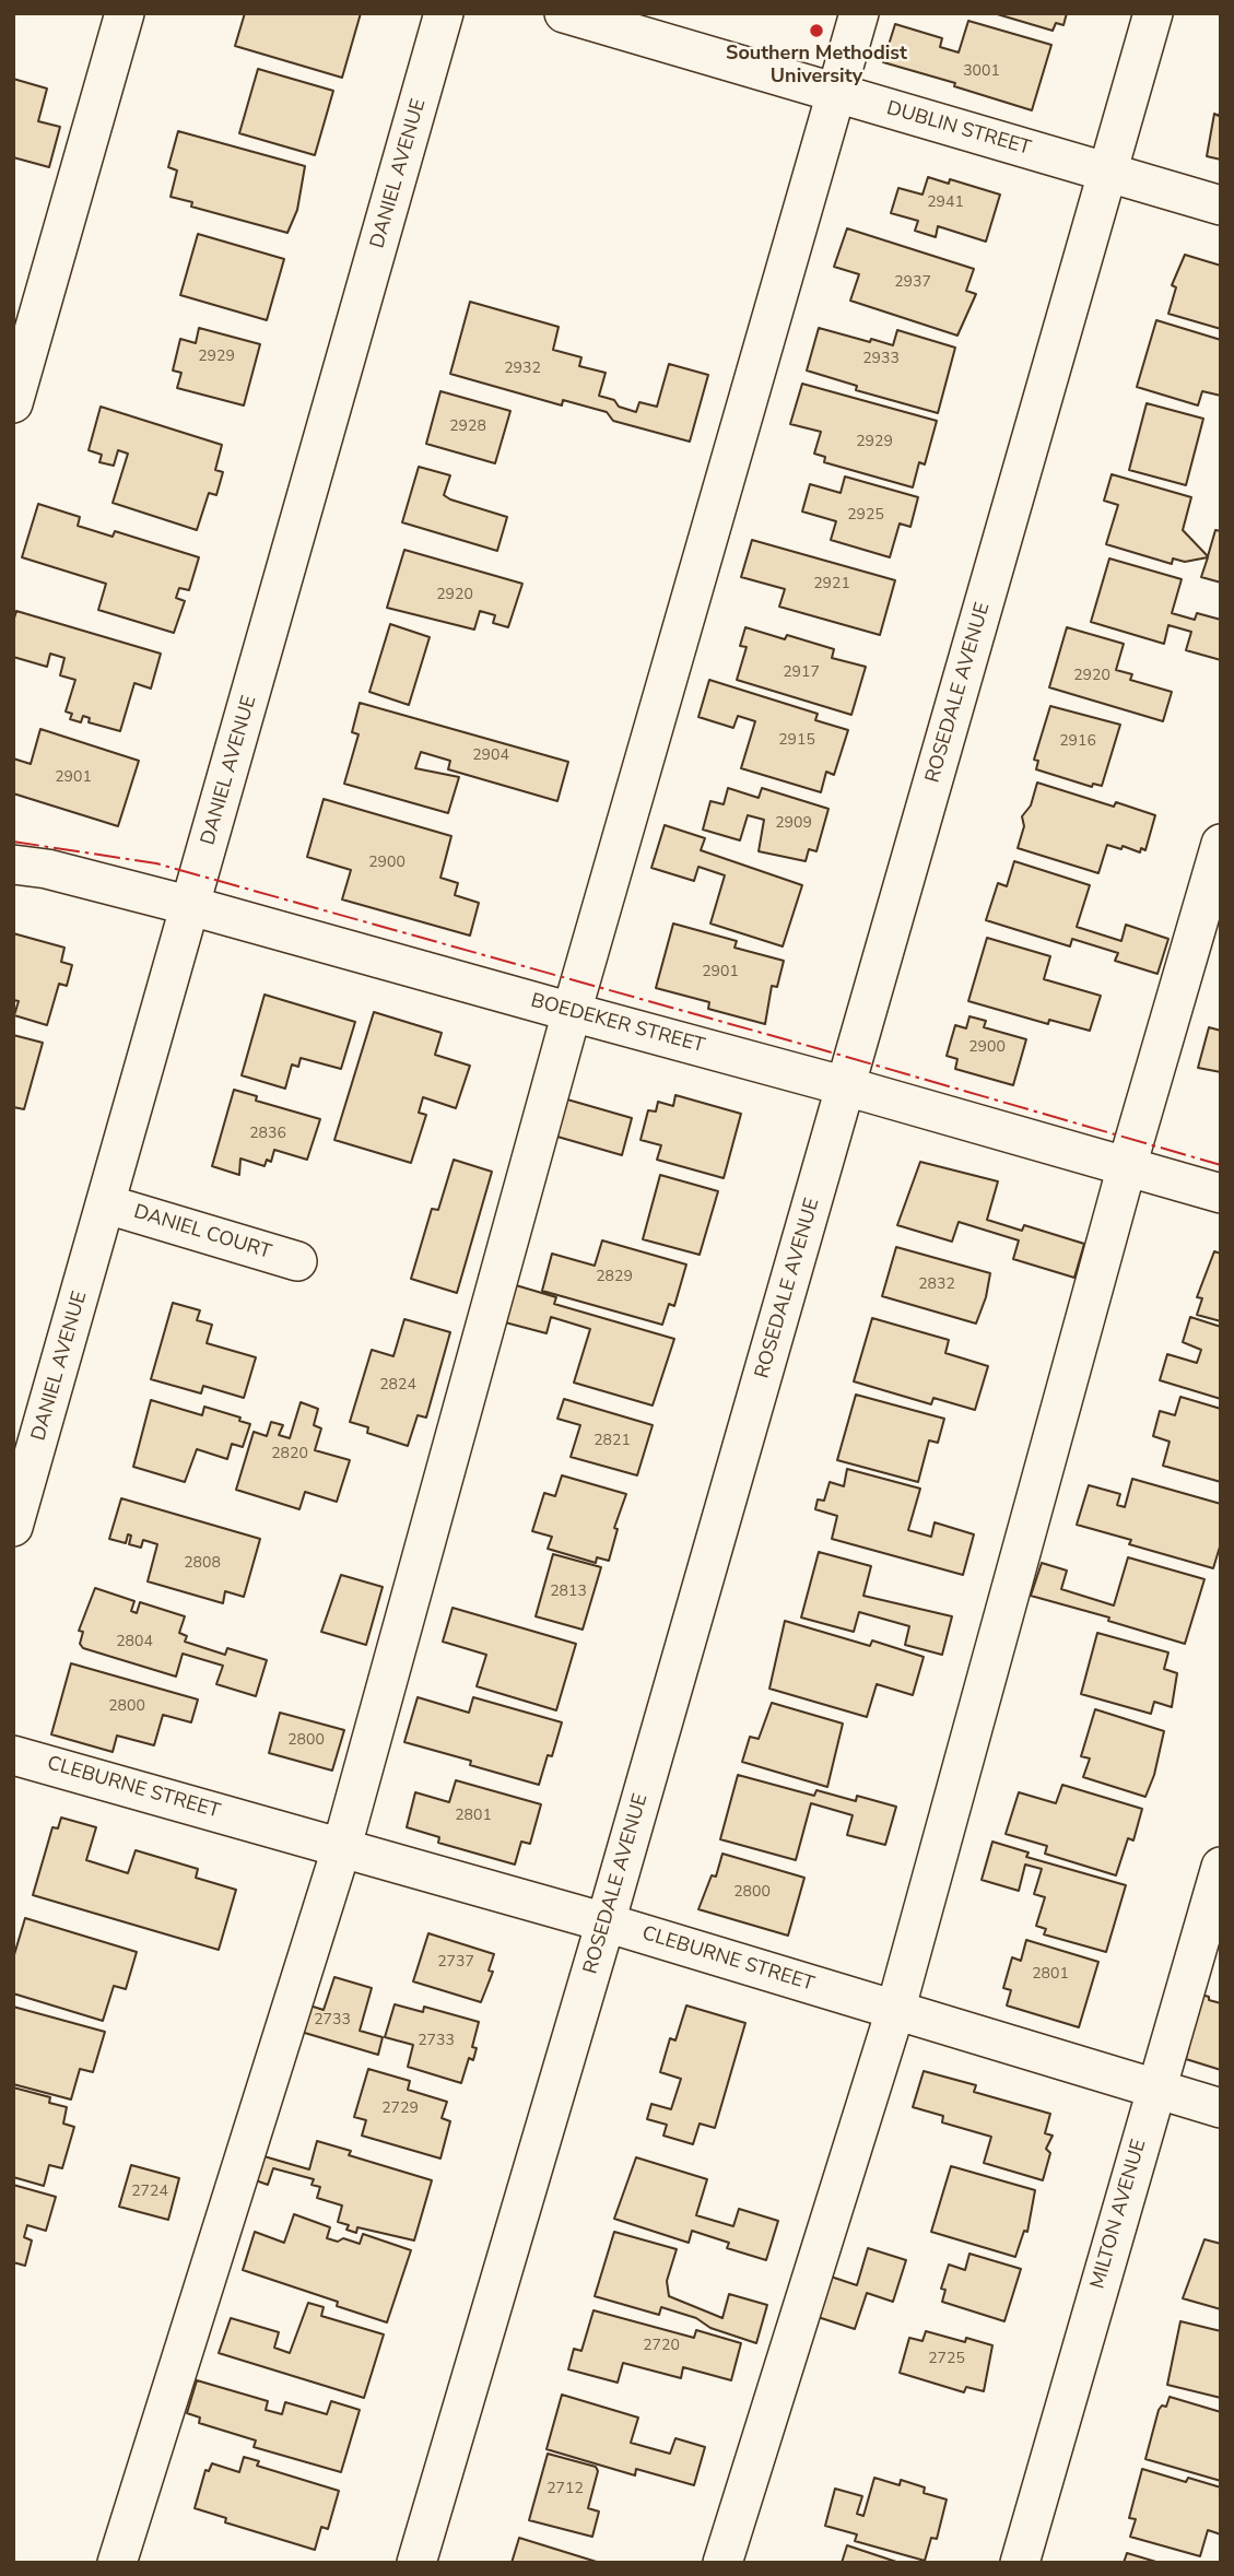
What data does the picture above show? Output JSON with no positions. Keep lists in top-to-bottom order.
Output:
{
  "streets": {
    "street": [
      "DUBLIN STREET",
      "DANIEL AVENUE",
      "ROSEDALE AVENUE",
      "BOEDEKER STREET",
      "DANIEL COURT",
      "CLEBURNE STREET",
      "MILTON AVENUE"
    ]
  },
  "crossings": [
    ["DUBLIN STREET", "ROSEDALE AVENUE"],
    ["DANIEL AVENUE", "BOEDEKER STREET"],
    ["DANIEL AVENUE", "DANIEL COURT"],
    ["ROSEDALE AVENUE", "BOEDEKER STREET"],
    ["ROSEDALE AVENUE", "CLEBURNE STREET"],
    ["CLEBURNE STREET", "MILTON AVENUE"]
  ],
  "places": ["Southern Methodist University"],
  "house_numbers": [
    "3001",
    "2941",
    "2937",
    "2929",
    "2933",
    "2932",
    "2928",
    "2929",
    "2925",
    "2921",
    "2920",
    "2917",
    "2920",
    "2915",
    "2916",
    "2904",
    "2901",
    "2909",
    "2900",
    "2901",
    "2900",
    "2836",
    "2829",
    "2832",
    "2824",
    "2821",
    "2820",
    "2808",
    "2813",
    "2804",
    "2800",
    "2800",
    "2801",
    "2800",
    "2737",
    "2801",
    "2733",
    "2733",
    "2729",
    "2724",
    "2720",
    "2725",
    "2712"
  ]
}
